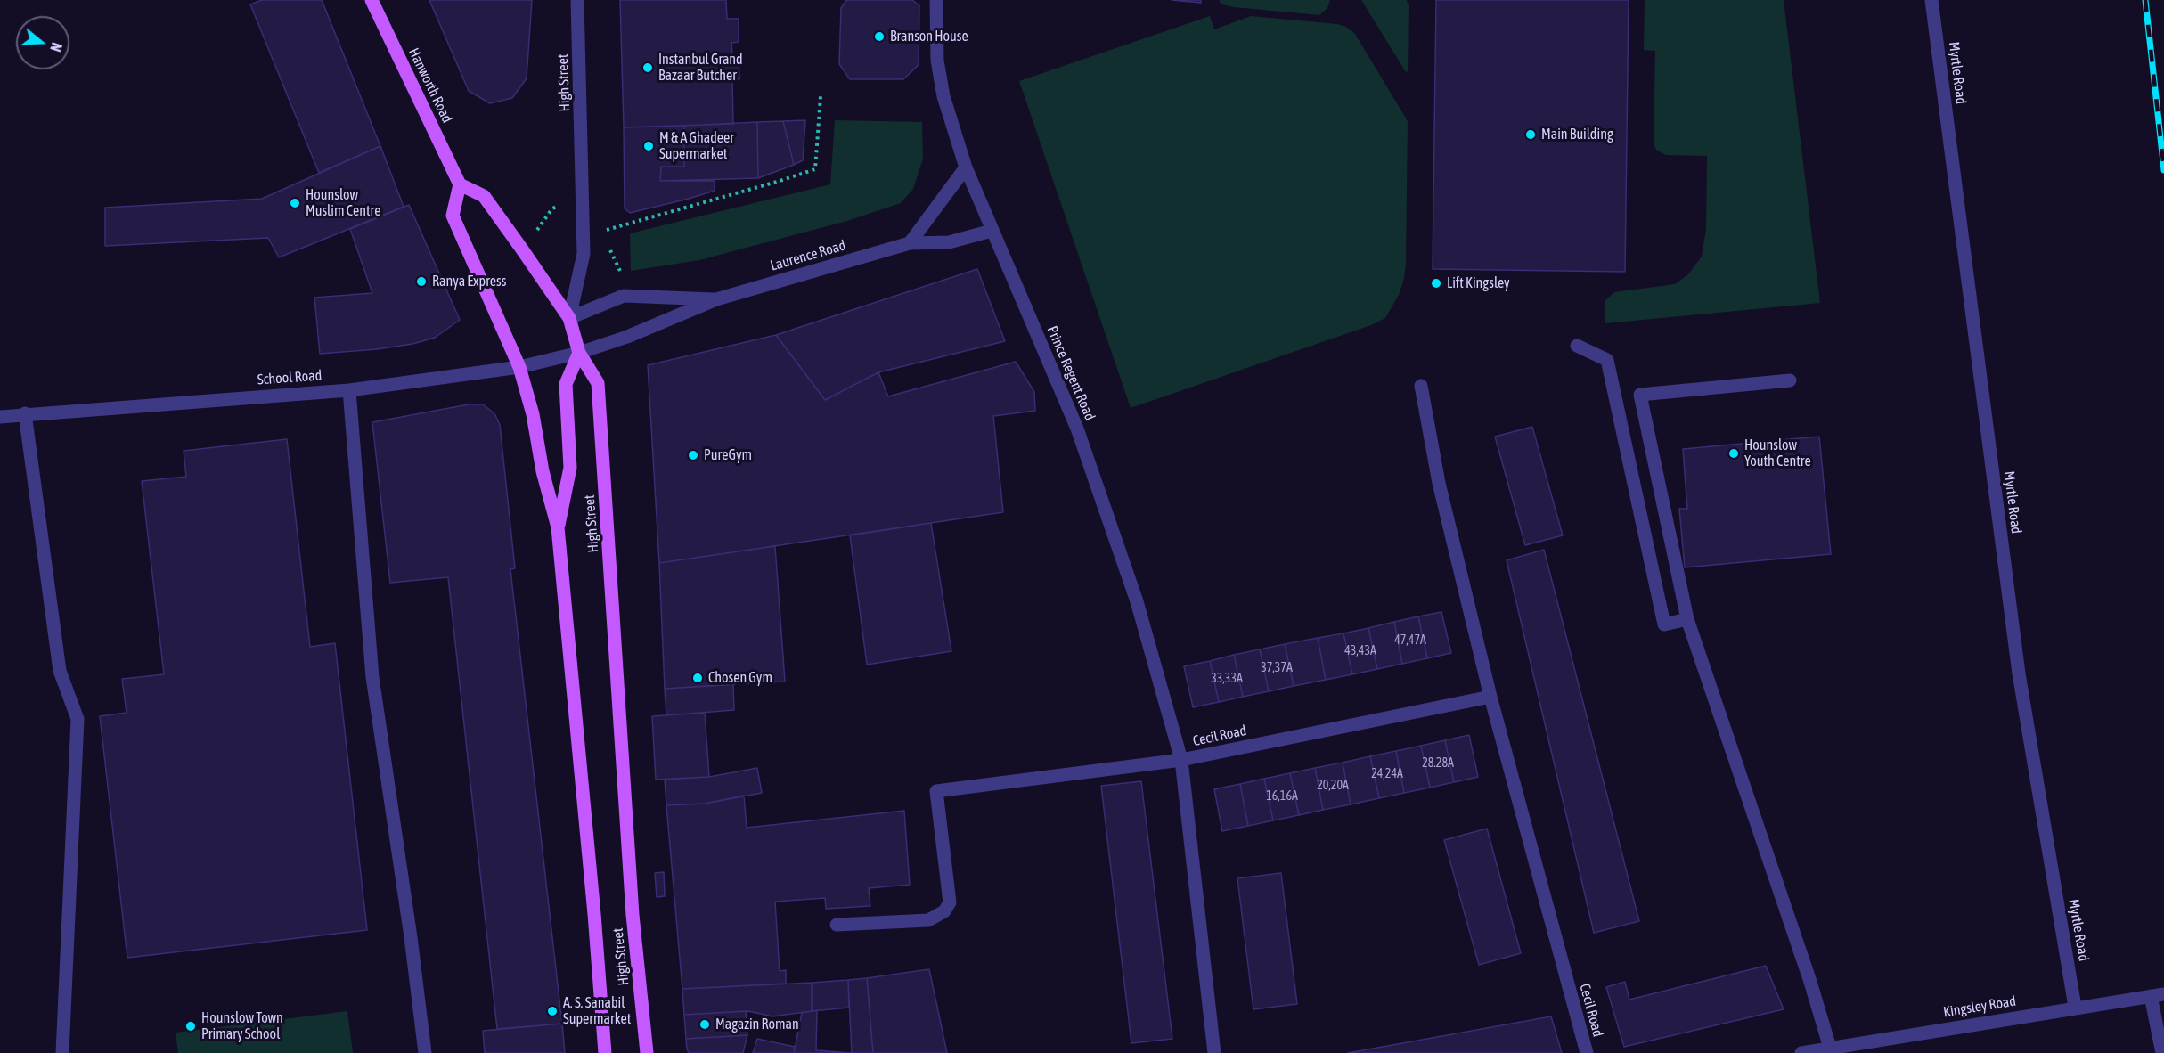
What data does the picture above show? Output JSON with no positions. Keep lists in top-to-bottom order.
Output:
{
  "streets": {
    "main road": ["High Street", "Hanworth Road"],
    "street": [
      "Myrtle Road",
      "Laurence Road",
      "Prince Regent Road",
      "School Road",
      "Cecil Road",
      "Kingsley Road"
    ]
  },
  "crossings": [
    ["Myrtle Road", "Kingsley Road"],
    ["High Street", "Laurence Road"],
    ["High Street", "School Road"],
    ["Laurence Road", "Prince Regent Road"],
    ["Laurence Road", "School Road"],
    ["Prince Regent Road", "Cecil Road"]
  ],
  "places": [
    "Branson House",
    "Instanbul Grand Bazaar Butcher",
    "Main Building",
    "M & A Ghadeer Supermarket",
    "Hounslow Muslim Centre",
    "Ranya Express",
    "Lift Kingsley",
    "Hounslow Youth Centre",
    "PureGym",
    "Chosen Gym",
    "A. S. Sanabil Supermarket",
    "Magazin Roman",
    "Hounslow Town Primary School"
  ],
  "house_numbers": [
    "47,47A",
    "43,43A",
    "37,37A",
    "33,33A",
    "28.28A",
    "24,24A",
    "20,20A",
    "16,16A"
  ],
  "north": "right"
}
